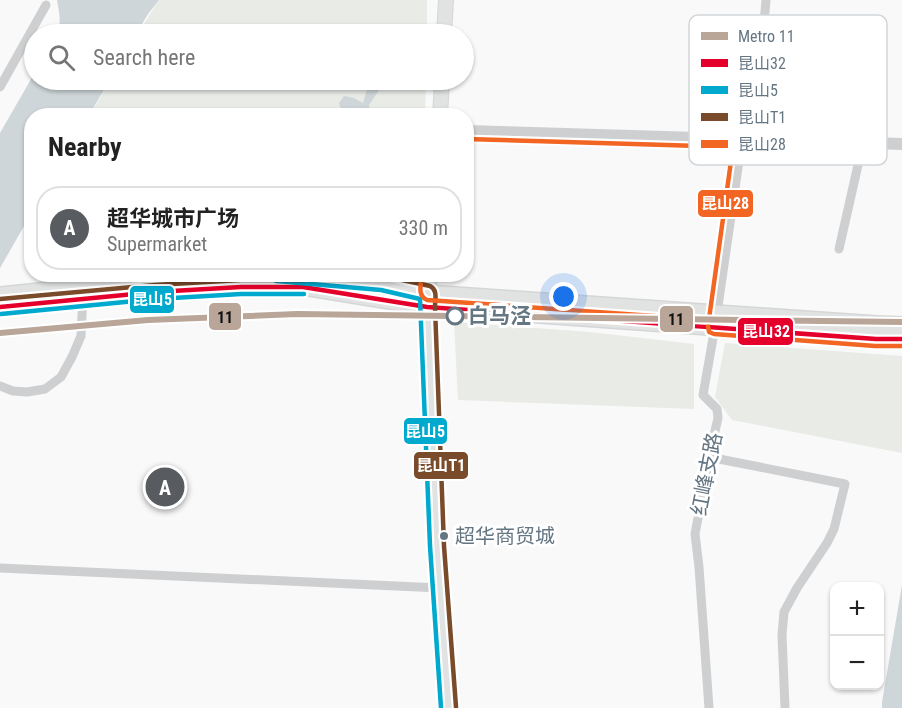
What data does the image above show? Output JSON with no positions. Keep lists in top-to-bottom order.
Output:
{
  "streets": {
    "street": ["红峰支路"]
  },
  "places": ["白马泾", "超华商贸城"],
  "lines": [
    "transit line 昆山28",
    "transit line 昆山5",
    "transit line 昆山T1",
    "transit line 昆山32",
    "metro line 11"
  ],
  "legend": [
    "Metro 11",
    "昆山32",
    "昆山5",
    "昆山T1",
    "昆山28"
  ],
  "page": {
    "search": "Search here",
    "heading": "Nearby",
    "list": [
      {
        "mark": "A",
        "name": "超华城市广场",
        "note": "Supermarket",
        "value": "330 m"
      }
    ],
    "pins": "A",
    "map_buttons": ["+", "−"]
  }
}
